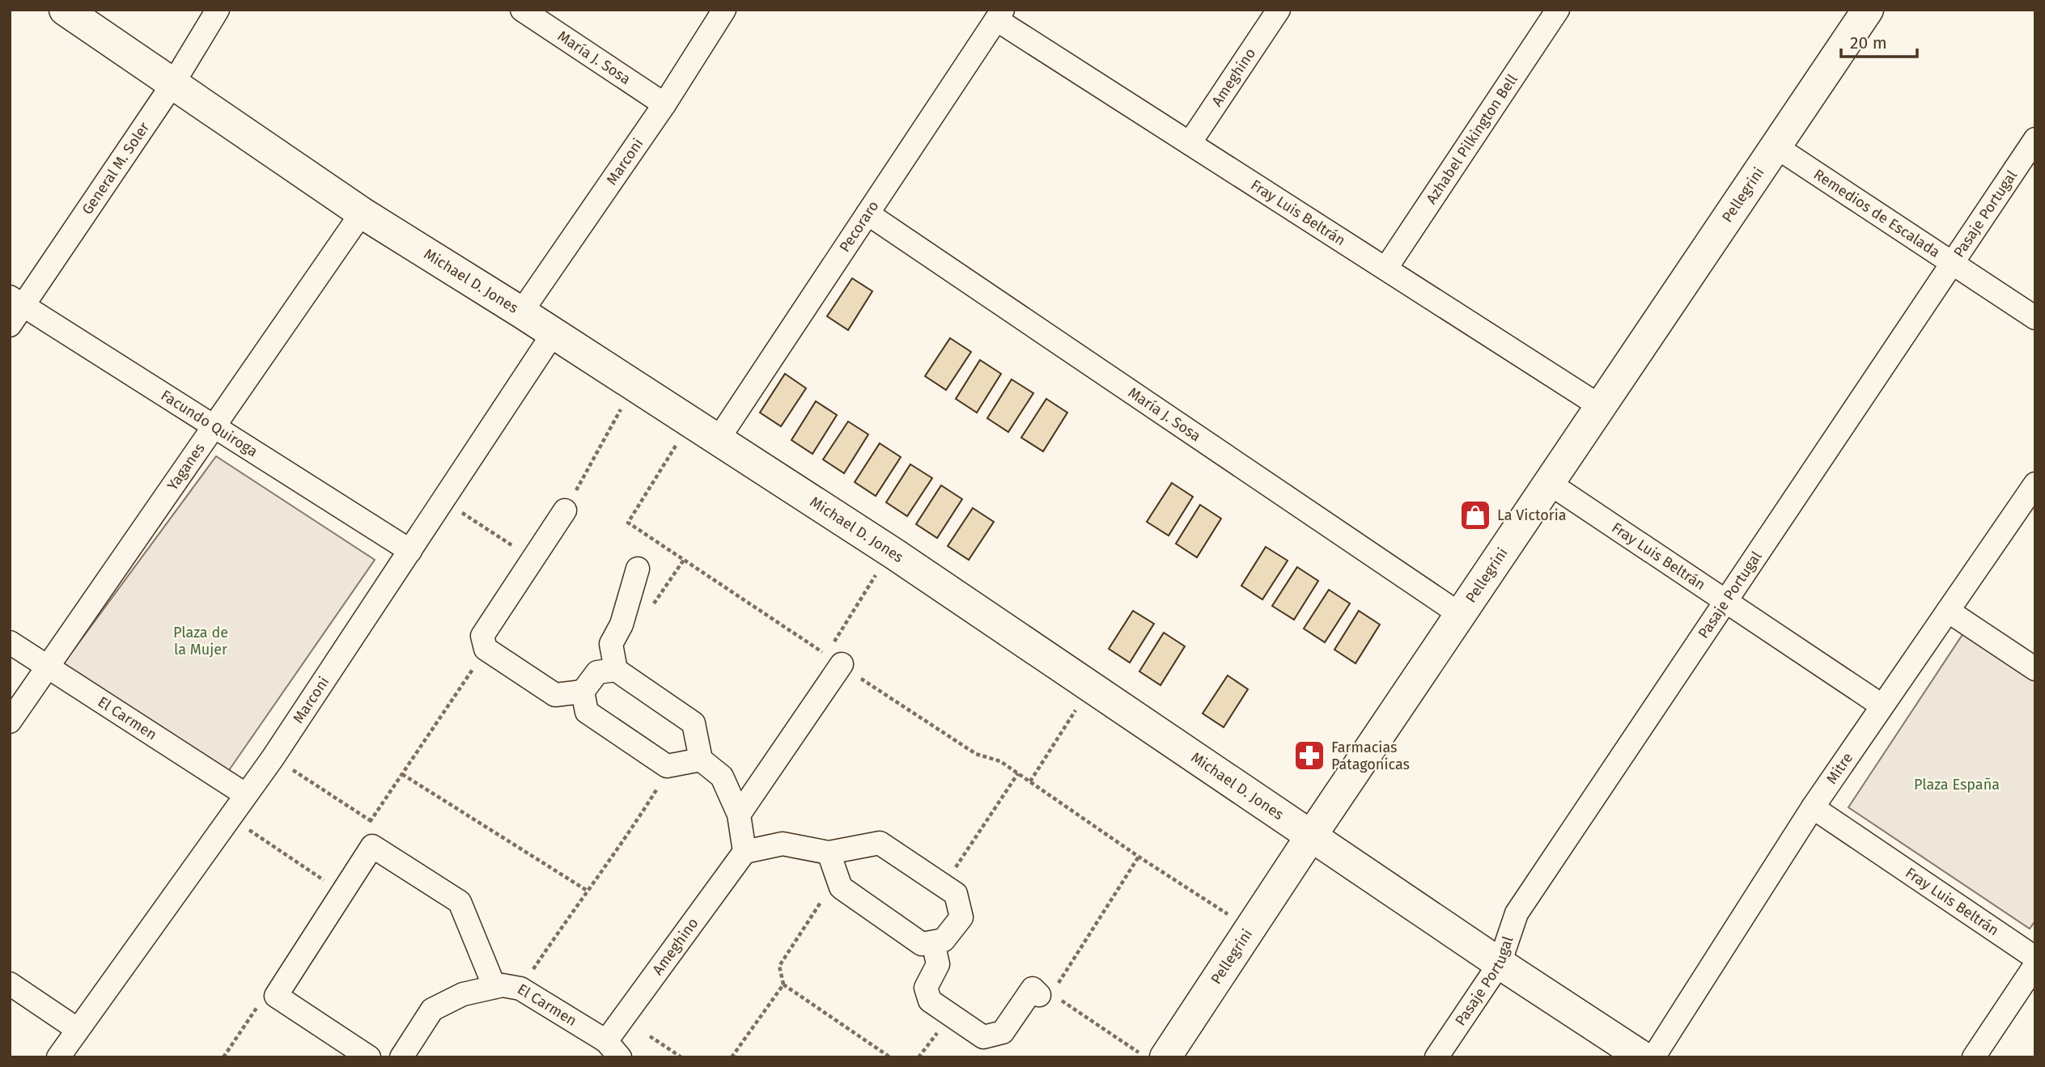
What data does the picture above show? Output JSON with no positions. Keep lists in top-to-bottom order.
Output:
{
  "streets": {
    "street": [
      "María J. Sosa",
      "Ameghino",
      "Azhabel Pilkington Bell",
      "Marconi",
      "General M. Soler",
      "Pellegrini",
      "Fray Luis Beltrán",
      "Remedios de Escalada",
      "Pasaje Portugal",
      "Pecoraro",
      "Michael D. Jones",
      "Facundo Quiroga",
      "Yaganes",
      "El Carmen",
      "Mitre"
    ]
  },
  "crossings": [
    ["María J. Sosa", "Marconi"],
    ["María J. Sosa", "Pellegrini"],
    ["María J. Sosa", "Pecoraro"],
    ["Ameghino", "Fray Luis Beltrán"],
    ["Ameghino", "El Carmen"],
    ["Azhabel Pilkington Bell", "Fray Luis Beltrán"],
    ["Marconi", "Michael D. Jones"],
    ["Marconi", "Facundo Quiroga"],
    ["Marconi", "El Carmen"],
    ["General M. Soler", "Michael D. Jones"],
    ["General M. Soler", "Facundo Quiroga"],
    ["Pellegrini", "Fray Luis Beltrán"],
    ["Pellegrini", "Remedios de Escalada"],
    ["Pellegrini", "Michael D. Jones"],
    ["Fray Luis Beltrán", "Pasaje Portugal"],
    ["Fray Luis Beltrán", "Pecoraro"],
    ["Fray Luis Beltrán", "Mitre"],
    ["Remedios de Escalada", "Pasaje Portugal"],
    ["Pasaje Portugal", "Michael D. Jones"],
    ["Pecoraro", "Michael D. Jones"],
    ["Michael D. Jones", "Yaganes"],
    ["Facundo Quiroga", "Yaganes"],
    ["Yaganes", "El Carmen"]
  ],
  "parks": ["Plaza de la Mujer", "Plaza España"],
  "places": {
    "shop": ["La Victoria"],
    "pharmacy": ["Farmacias Patagonicas"]
  },
  "scale_bar": "20 m"
}
